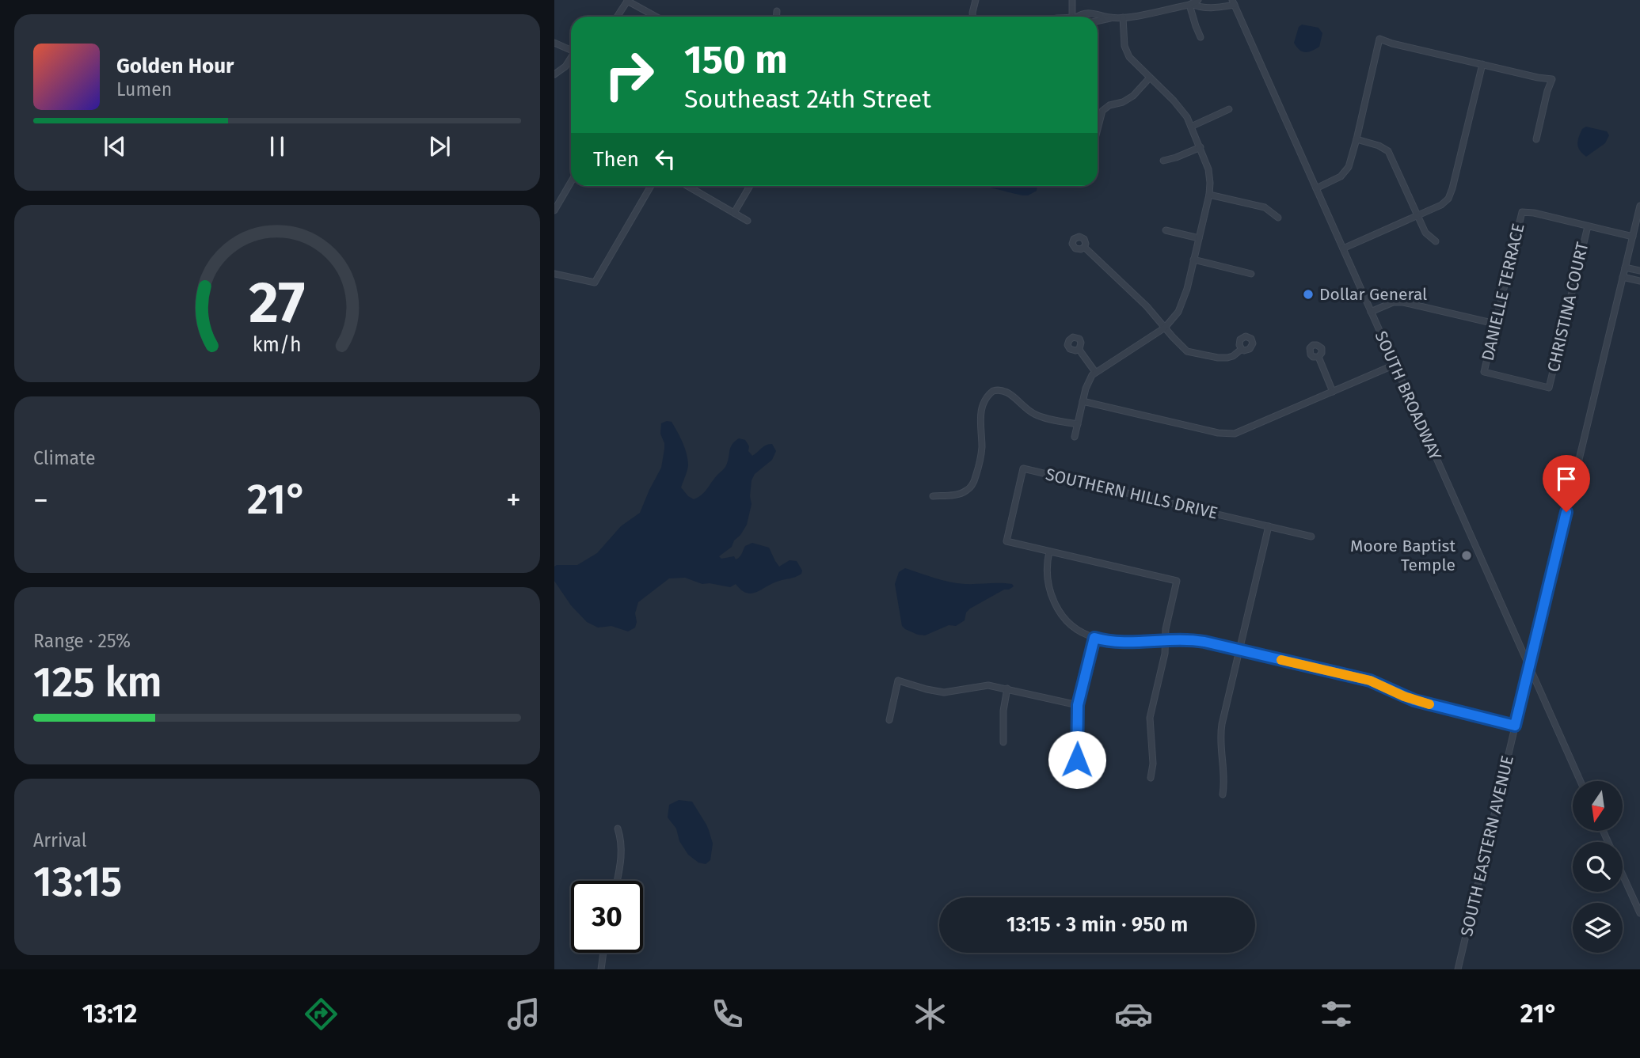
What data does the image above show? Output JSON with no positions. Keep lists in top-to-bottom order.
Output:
{
  "streets": {
    "street": [
      "DANIELLE TERRACE",
      "CHRISTINA COURT",
      "SOUTH BROADWAY",
      "SOUTHERN HILLS DRIVE",
      "SOUTH EASTERN AVENUE"
    ]
  },
  "crossings": [
    ["DANIELLE TERRACE", "CHRISTINA COURT"],
    ["SOUTH BROADWAY", "SOUTH EASTERN AVENUE"]
  ],
  "places": ["Dollar General", "Moore Baptist Temple"],
  "north": "bottom",
  "page": {
    "turn": ["150 m", "Southeast 24th Street"],
    "song": ["Golden Hour", "Lumen"],
    "then": "Then",
    "tile": [
      "Climate",
      ["Range · 25%", "125 km"],
      ["Arrival", "13:15"]
    ],
    "heat": ["−", "21°", "+"],
    "limit": "30",
    "trip": "13:15 · 3 min · 950 m",
    "tabs": ["13:12", "21°"],
    "gauge": ["27", "km/h"]
  }
}
